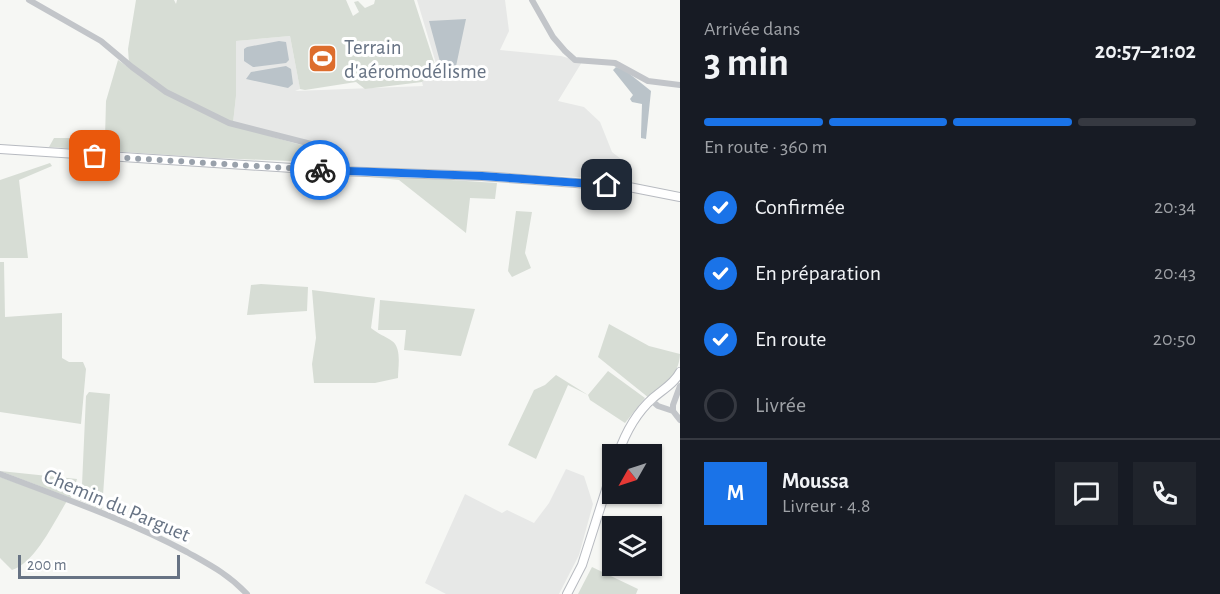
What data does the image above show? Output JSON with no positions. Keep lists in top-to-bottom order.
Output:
{
  "streets": {
    "street": ["Chemin du Parguet"]
  },
  "places": {
    "sports": ["Terrain d'aéromodélisme"]
  },
  "scale_bar": "200 m",
  "north": "bottom left",
  "page": {
    "heading": ["3 min", "Arrivée dans", "20:57–21:02"],
    "panel": ["Moussa", "Livreur · 4.8"],
    "bar": "En route · 360 m",
    "list": [
      ["Confirmée", "20:34"],
      ["En préparation", "20:43"],
      ["En route", "20:50"],
      "Livrée"
    ],
    "round": "M",
    "scale": "200 m"
  }
}
